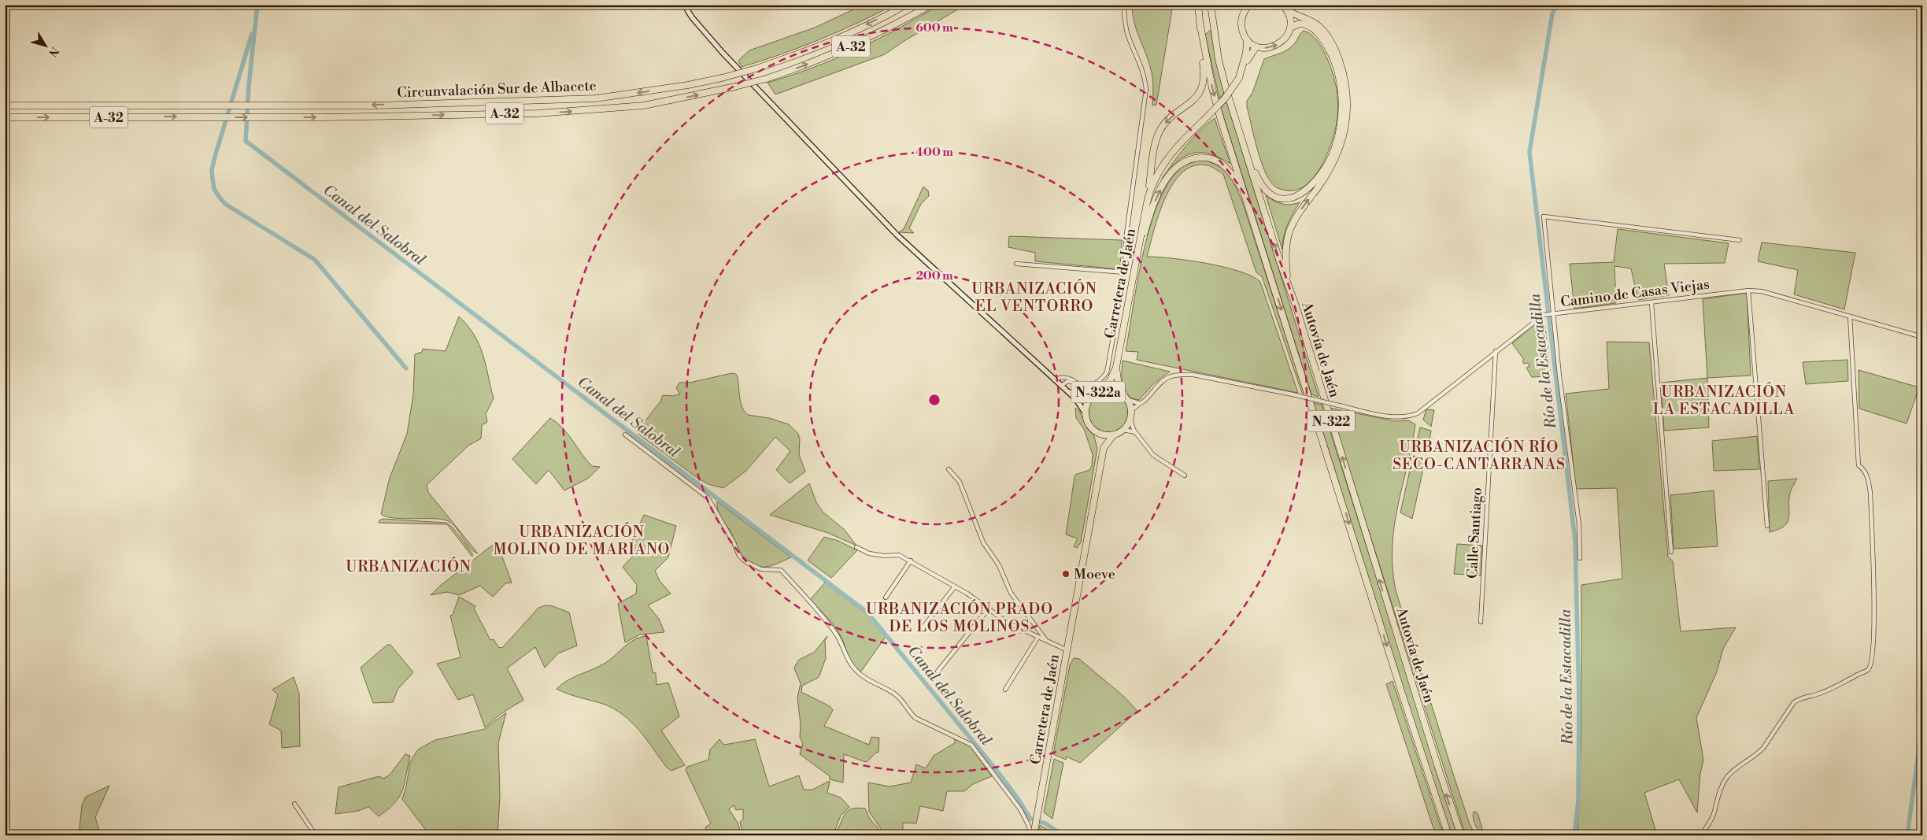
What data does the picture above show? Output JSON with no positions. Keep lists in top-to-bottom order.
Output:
{
  "streets": {
    "highway": [
      "A-32",
      "Circunvalación Sur de Albacete",
      "Carretera de Jaén",
      "Autovía de Jaén",
      "N-322a",
      "N-322"
    ],
    "street": ["Camino de Casas Viejas", "Calle Santiago"]
  },
  "crossings": [
    ["Carretera de Jaén", "Camino de Casas Viejas"],
    ["Carretera de Jaén", "N-322a"],
    ["Camino de Casas Viejas", "N-322a"],
    ["Camino de Casas Viejas", "Calle Santiago"],
    ["Autovía de Jaén", "N-322"]
  ],
  "districts": [
    "URBANIZACIÓN EL VENTORRO",
    "URBANIZACIÓN LA ESTACADILLA",
    "URBANIZACIÓN RÍO SECO-CANTARRANAS",
    "URBANIZACIÓN MOLINO DE MARIANO",
    "URBANIZACIÓN",
    "URBANIZACIÓN PRADO DE LOS MOLINOS"
  ],
  "water": ["Canal del Salobral", "Río de la Estacadilla"],
  "places": ["Moeve"],
  "north": "bottom right",
  "rings": ["600 m", "400 m", "200 m"]
}
